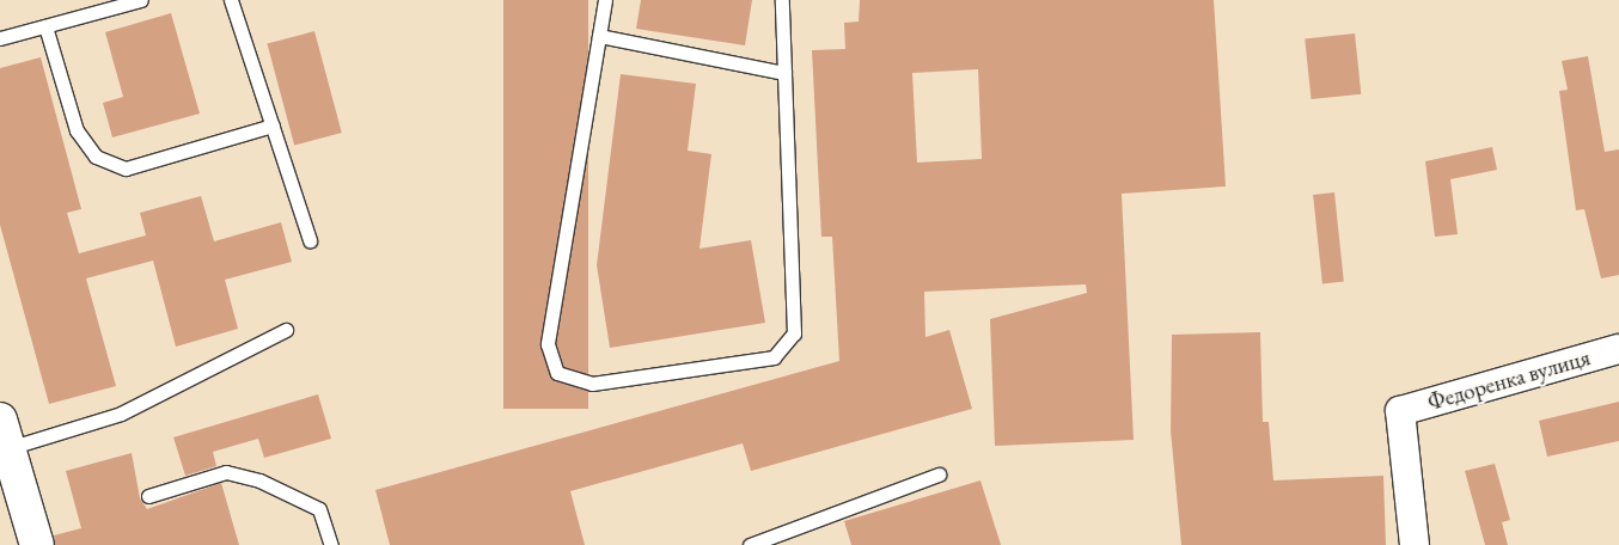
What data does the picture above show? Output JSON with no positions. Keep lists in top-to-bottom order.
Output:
{
  "streets": {
    "street": ["Федоренка вулиця"]
  }
}
